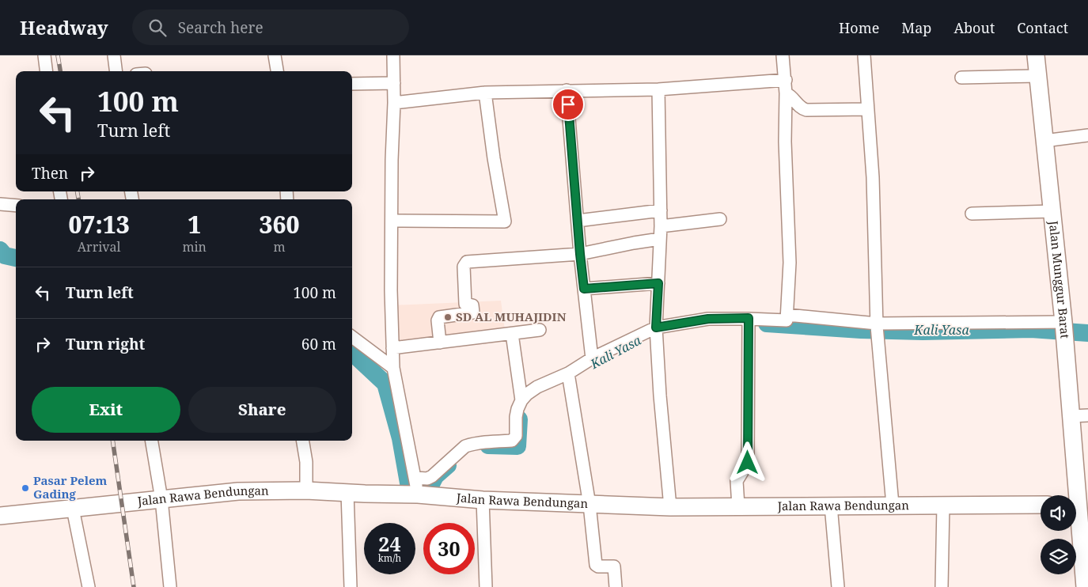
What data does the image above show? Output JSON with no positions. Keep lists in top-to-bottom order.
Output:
{
  "streets": {
    "street": ["Jalan Munggur Barat", "Jalan Rawa Bendungan"]
  },
  "water": ["Kali Yasa"],
  "places": ["SD AL MUHAJIDIN", "Pasar Pelem Gading"],
  "page": {
    "header": "Headway",
    "search": "Search here",
    "nav": [
      "Home",
      "Map",
      "About",
      "Contact"
    ],
    "turn": ["100 m", "Turn left"],
    "then": "Then",
    "eta": [
      "07:13",
      "Arrival",
      "1",
      "min",
      "360",
      "m"
    ],
    "list": [
      {
        "name": "Turn left",
        "value": "100 m"
      },
      {
        "name": "Turn right",
        "value": "60 m"
      }
    ],
    "buttons": ["Exit", "Share"],
    "speed": "24 km/h",
    "limit": "30"
  }
}
